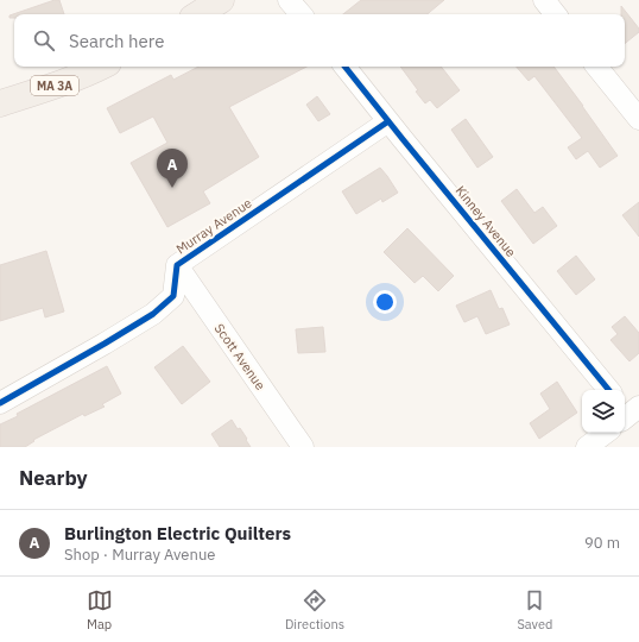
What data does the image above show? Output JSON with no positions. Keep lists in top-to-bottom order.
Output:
{
  "streets": {
    "main road": ["MA 3A"],
    "street": ["Kinney Avenue", "Murray Avenue", "Scott Avenue"]
  },
  "crossings": [
    ["Kinney Avenue", "Murray Avenue"],
    ["Murray Avenue", "Scott Avenue"]
  ],
  "page": {
    "search": "Search here",
    "pins": "A",
    "heading": "Nearby",
    "list": [
      {
        "mark": "A",
        "name": "Burlington Electric Quilters",
        "note": "Shop · Murray Avenue",
        "value": "90 m"
      }
    ],
    "nav": ["Map", "Directions", "Saved"]
  }
}
